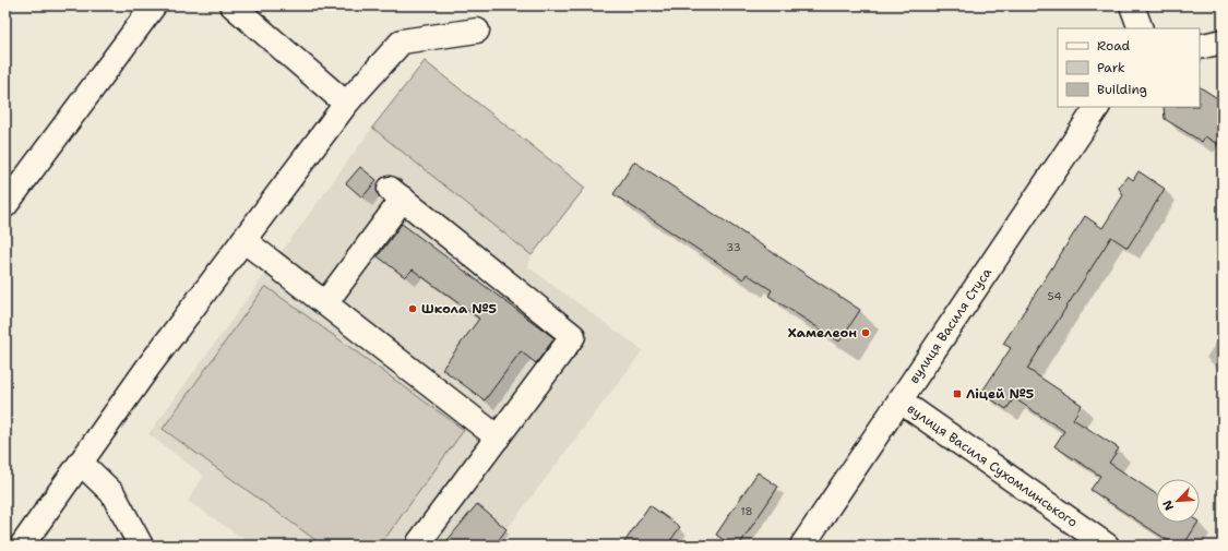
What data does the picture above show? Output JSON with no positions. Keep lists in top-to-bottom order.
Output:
{
  "streets": {
    "street": ["вулиця Василя Стуса", "вулиця Василя Сухомлинського"]
  },
  "crossings": [
    ["вулиця Василя Стуса", "вулиця Василя Сухомлинського"]
  ],
  "places": {
    "other": ["Школа №5", "Хамелеон"],
    "transit": ["Ліцей №5"]
  },
  "house_numbers": ["33", "54", "18"],
  "legend": ["Road", "Park", "Building"],
  "north": "bottom left"
}
